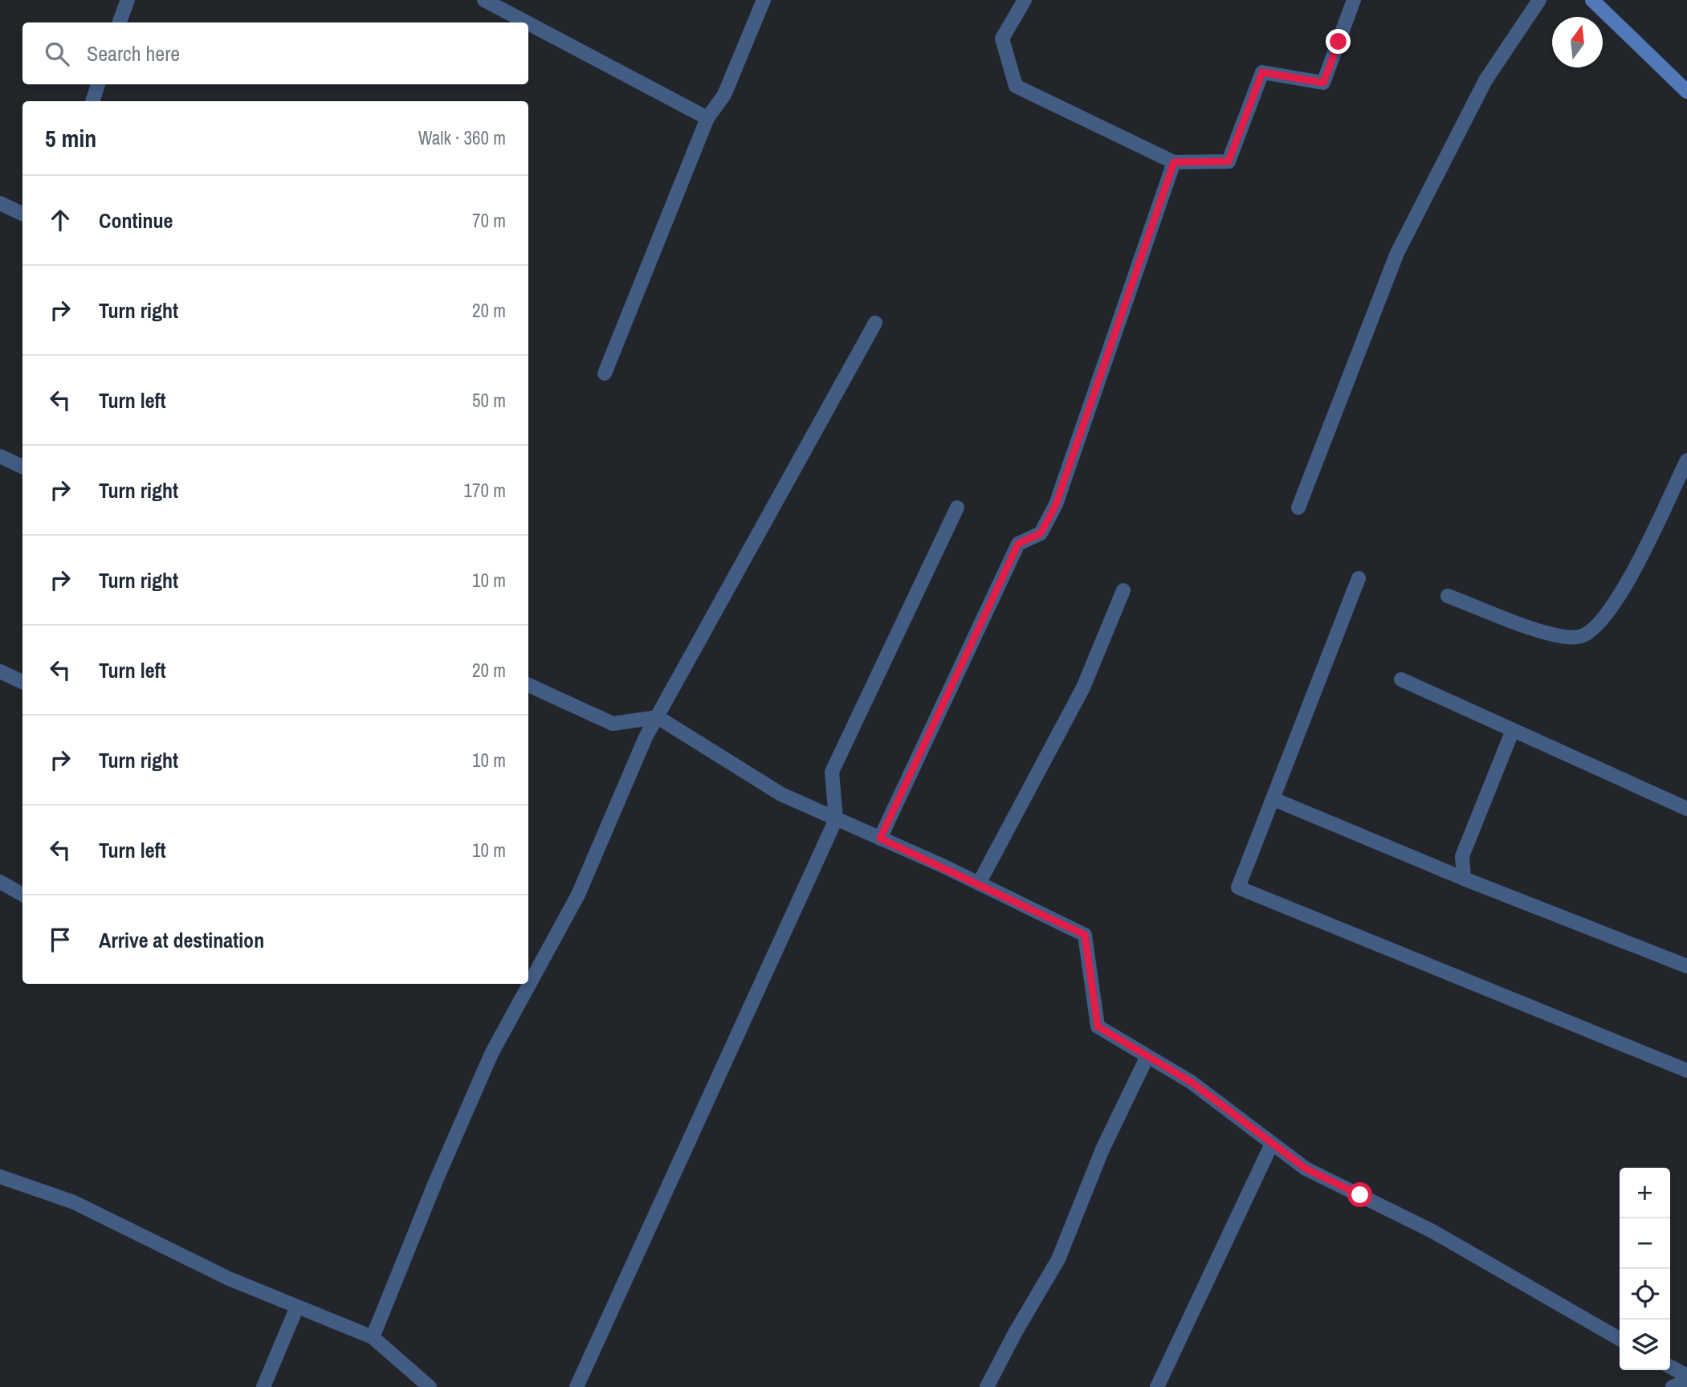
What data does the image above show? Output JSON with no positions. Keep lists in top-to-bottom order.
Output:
{
  "north": "top",
  "page": {
    "search": "Search here",
    "heading": ["5 min", "Walk · 360 m"],
    "list": [
      ["Continue", "70 m"],
      ["Turn right", "20 m"],
      ["Turn left", "50 m"],
      ["Turn right", "170 m"],
      ["Turn right", "10 m"],
      ["Turn left", "20 m"],
      ["Turn right", "10 m"],
      ["Turn left", "10 m"],
      "Arrive at destination"
    ],
    "map_buttons": ["+", "−"]
  }
}
